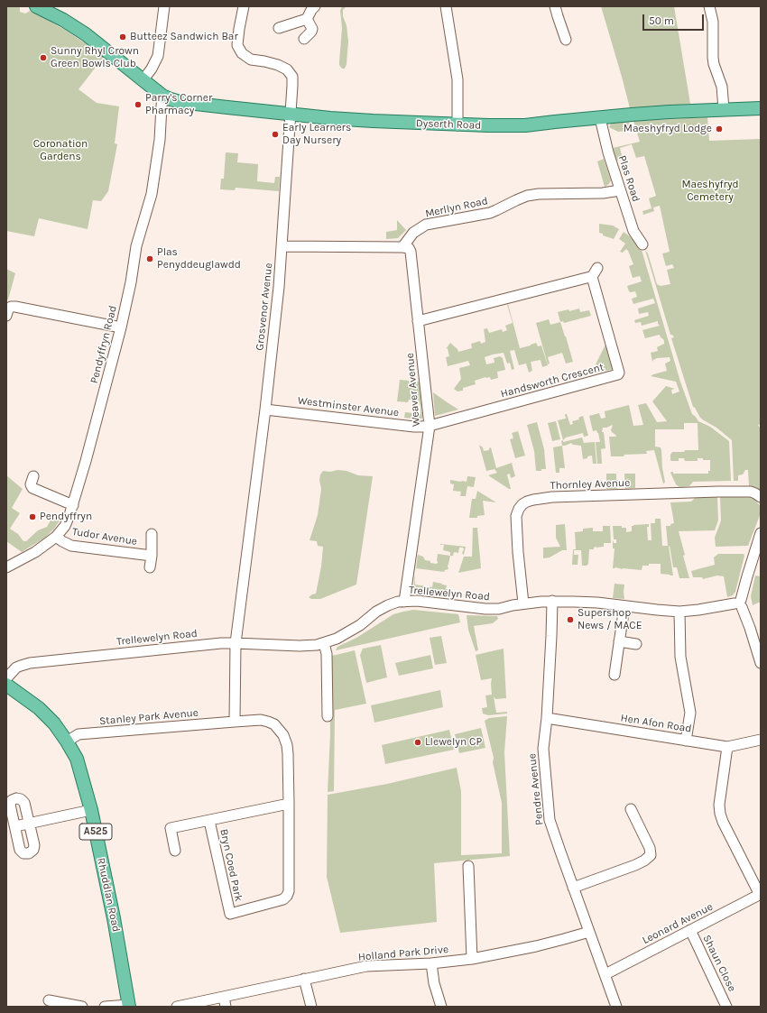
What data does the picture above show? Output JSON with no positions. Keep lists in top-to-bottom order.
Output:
{
  "streets": {
    "main road": ["Dyserth Road", "A525", "Rhuddlan Road"],
    "street": [
      "Plas Road",
      "Merllyn Road",
      "Grosvenor Avenue",
      "Pendyffryn Road",
      "Handsworth Crescent",
      "Weaver Avenue",
      "Westminster Avenue",
      "Thornley Avenue",
      "Tudor Avenue",
      "Trellewelyn Road",
      "Stanley Park Avenue",
      "Hen Afon Road",
      "Pendre Avenue",
      "Bryn Coed Park",
      "Leonard Avenue",
      "Holland Park Drive",
      "Shaun Close"
    ]
  },
  "crossings": [
    ["Dyserth Road", "Plas Road"],
    ["Dyserth Road", "Grosvenor Avenue"],
    ["Dyserth Road", "Pendyffryn Road"],
    ["Plas Road", "Merllyn Road"],
    ["Merllyn Road", "Weaver Avenue"],
    ["Grosvenor Avenue", "Westminster Avenue"],
    ["Grosvenor Avenue", "Trellewelyn Road"],
    ["Grosvenor Avenue", "Stanley Park Avenue"],
    ["Grosvenor Avenue", "Bryn Coed Park"],
    ["Pendyffryn Road", "Tudor Avenue"],
    ["Handsworth Crescent", "Weaver Avenue"],
    ["Handsworth Crescent", "Westminster Avenue"],
    ["Weaver Avenue", "Westminster Avenue"],
    ["Weaver Avenue", "Trellewelyn Road"],
    ["Thornley Avenue", "Trellewelyn Road"],
    ["Trellewelyn Road", "Pendre Avenue"],
    ["Stanley Park Avenue", "Bryn Coed Park"],
    ["Stanley Park Avenue", "Rhuddlan Road"],
    ["Hen Afon Road", "Pendre Avenue"],
    ["Pendre Avenue", "Leonard Avenue"],
    ["Pendre Avenue", "Holland Park Drive"],
    ["Leonard Avenue", "Shaun Close"]
  ],
  "parks": ["Coronation Gardens", "Maeshyfryd Cemetery"],
  "places": [
    "Butteez Sandwich Bar",
    "Sunny Rhyl Crown Green Bowls Club",
    "Parry's Corner Pharmacy",
    "Maeshyfryd Lodge",
    "Early Learners Day Nursery",
    "Plas Penyddeuglawdd",
    "Pendyffryn",
    "Supershop News / MACE",
    "Llewelyn CP"
  ],
  "scale_bar": "50 m"
}
